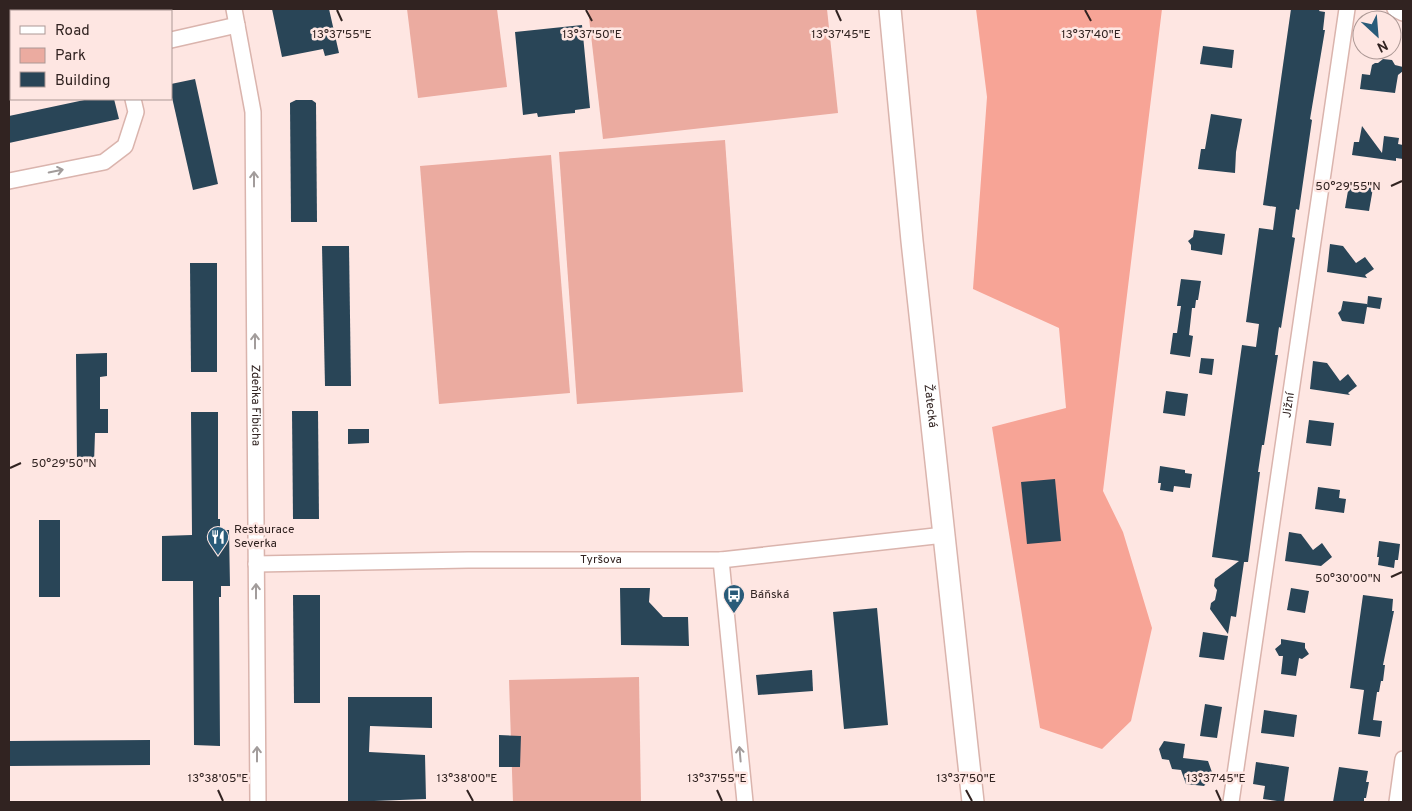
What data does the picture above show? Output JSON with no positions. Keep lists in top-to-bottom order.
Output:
{
  "streets": {
    "street": [
      "Zdeňka Fibicha",
      "Jižní",
      "Žatecká",
      "Tyršova"
    ]
  },
  "crossings": [
    ["Zdeňka Fibicha", "Tyršova"],
    ["Žatecká", "Tyršova"]
  ],
  "one_way": ["Zdeňka Fibicha"],
  "places": {
    "restaurant": ["Restaurace Severka"],
    "bus stop": ["Báňská"]
  },
  "legend": ["Road", "Park", "Building"],
  "north": "bottom right",
  "coordinates": [
    "13°37'55\"E",
    "13°37'50\"E",
    "13°37'45\"E",
    "13°37'40\"E",
    "50°29'55\"N",
    "50°29'50\"N",
    "50°30'00\"N",
    "13°38'05\"E",
    "13°38'00\"E"
  ]
}
